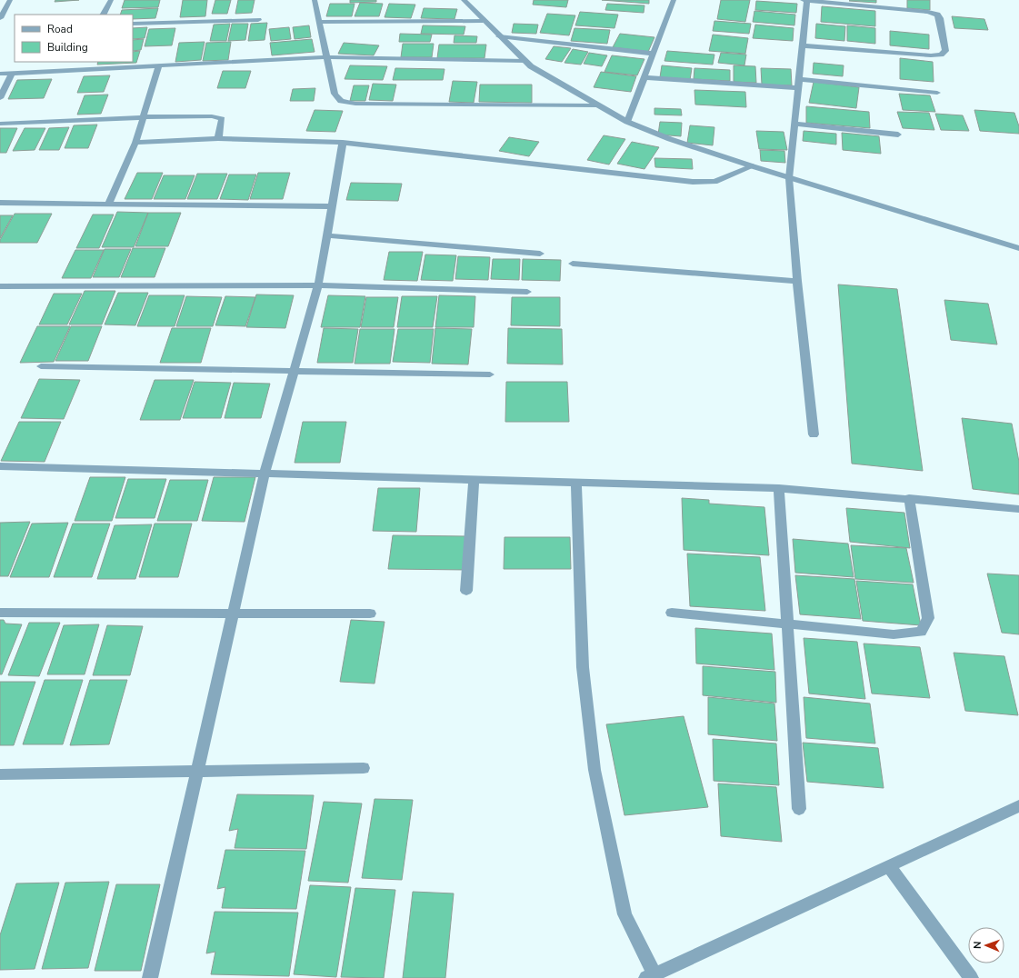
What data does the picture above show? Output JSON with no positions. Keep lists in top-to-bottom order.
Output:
{
  "legend": ["Road", "Building"],
  "north": "left"
}
